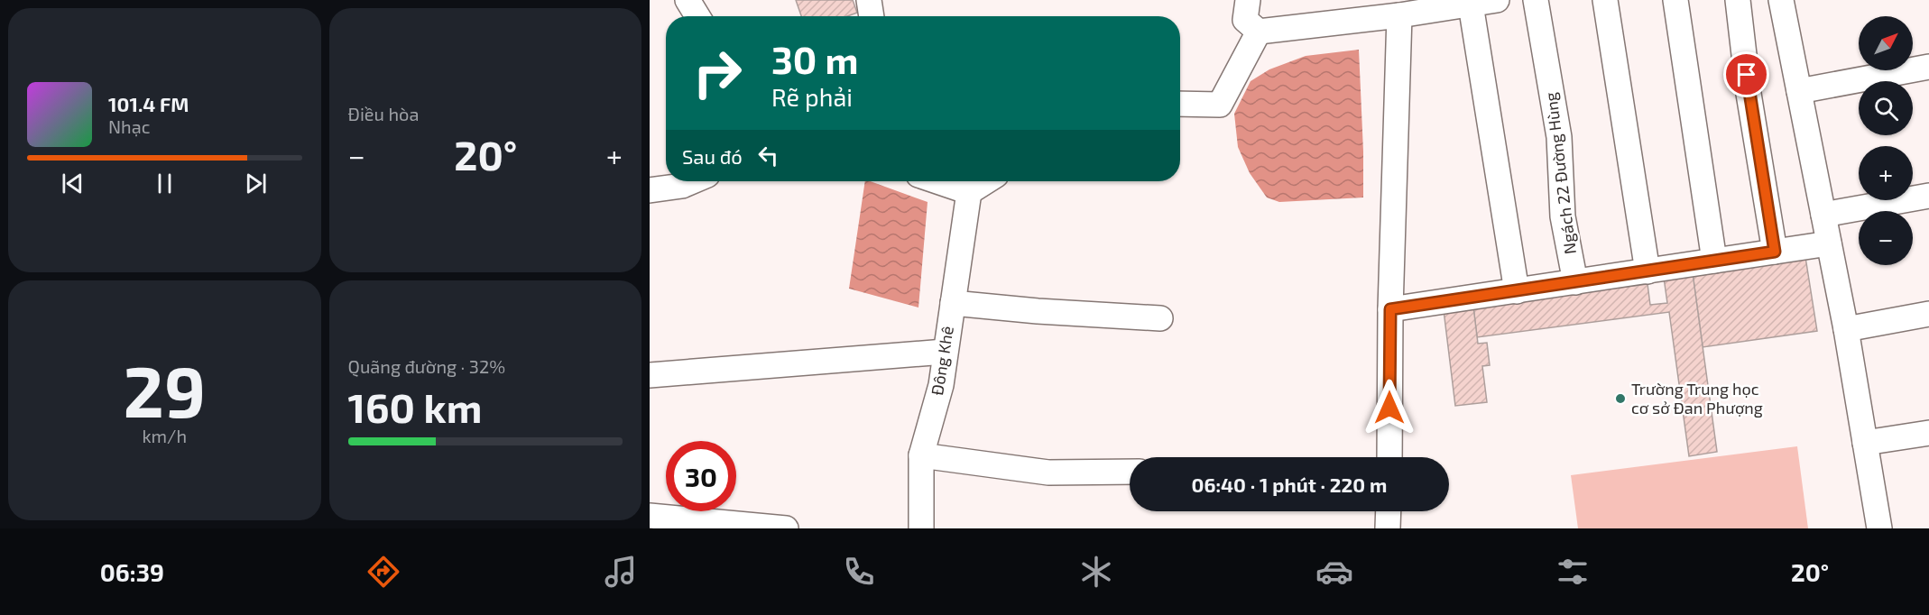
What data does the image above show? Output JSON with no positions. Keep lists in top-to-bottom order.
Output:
{
  "streets": {
    "street": ["Ngách 22 Đường Hùng", "Đông Khê"]
  },
  "places": ["Trường Trung học cơ sở Đan Phượng"],
  "north": "top right",
  "page": {
    "tile": [
      "Điều hòa",
      ["29", "km/h"],
      ["Quãng đường · 32%", "160 km"]
    ],
    "map_buttons": ["+", "−"],
    "turn": ["30 m", "Rẽ phải"],
    "song": ["101.4 FM", "Nhạc"],
    "then": "Sau đó",
    "heat": ["−", "20°", "+"],
    "limit": "30",
    "trip": "06:40 · 1 phút · 220 m",
    "tabs": ["06:39", "20°"]
  }
}
